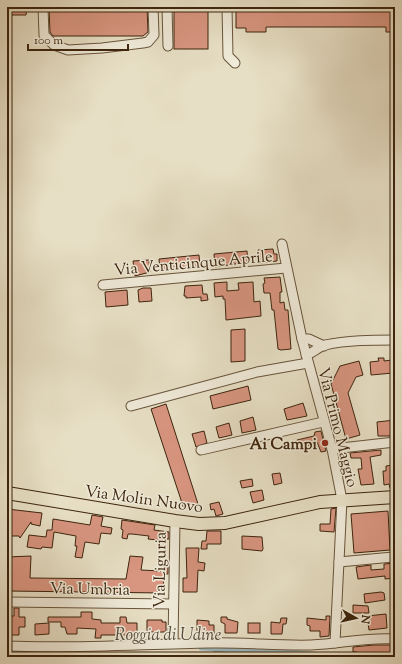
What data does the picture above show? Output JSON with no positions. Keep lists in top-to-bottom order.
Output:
{
  "streets": {
    "main road": ["Via Molin Nuovo"],
    "street": [
      "Via Venticinque Aprile",
      "Via Primo Maggio",
      "Via Liguria",
      "Via Umbria"
    ]
  },
  "crossings": [
    ["Via Venticinque Aprile", "Via Primo Maggio"],
    ["Via Primo Maggio", "Via Molin Nuovo"],
    ["Via Molin Nuovo", "Via Liguria"],
    ["Via Liguria", "Via Umbria"]
  ],
  "water": ["Roggia di Udine"],
  "places": ["Ai Campi"],
  "scale_bar": "100 m",
  "north": "right"
}
